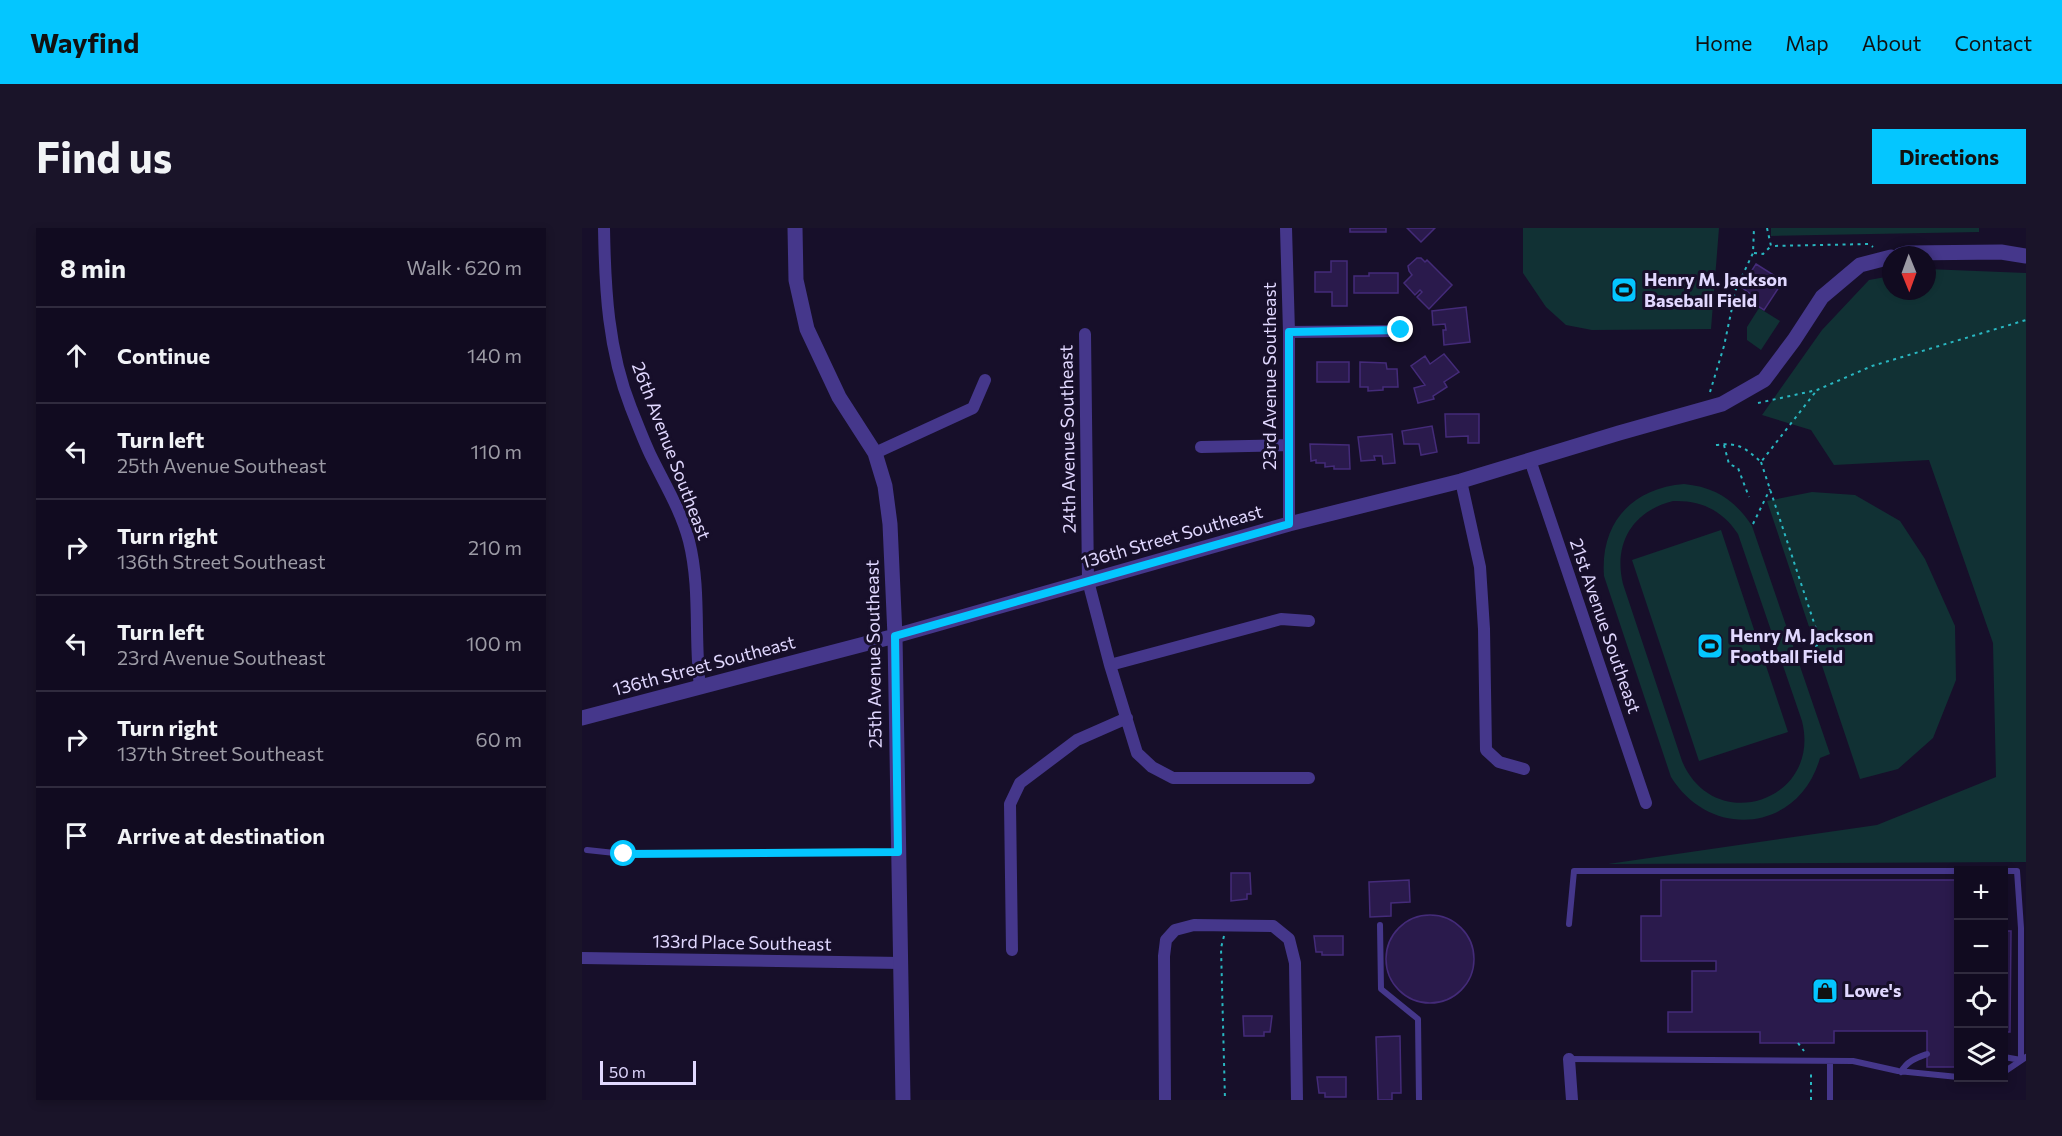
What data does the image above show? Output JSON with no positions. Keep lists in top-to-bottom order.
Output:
{
  "streets": {
    "street": [
      "23rd Avenue Southeast",
      "24th Avenue Southeast",
      "26th Avenue Southeast",
      "136th Street Southeast",
      "21st Avenue Southeast",
      "25th Avenue Southeast",
      "133rd Place Southeast"
    ]
  },
  "crossings": [
    ["23rd Avenue Southeast", "136th Street Southeast"],
    ["24th Avenue Southeast", "136th Street Southeast"],
    ["26th Avenue Southeast", "136th Street Southeast"],
    ["136th Street Southeast", "21st Avenue Southeast"],
    ["136th Street Southeast", "25th Avenue Southeast"],
    ["25th Avenue Southeast", "133rd Place Southeast"]
  ],
  "places": {
    "sports": ["Henry M. Jackson Baseball Field", "Henry M. Jackson Football Field"],
    "shop": ["Lowe's"]
  },
  "scale_bar": "50 m",
  "north": "bottom",
  "page": {
    "header": "Wayfind",
    "nav": [
      "Home",
      "Map",
      "About",
      "Contact"
    ],
    "buttons": "Directions",
    "title": "Find us",
    "heading": ["8 min", "Walk · 620 m"],
    "list": [
      ["Continue", "140 m"],
      ["Turn left", "25th Avenue Southeast", "110 m"],
      ["Turn right", "136th Street Southeast", "210 m"],
      ["Turn left", "23rd Avenue Southeast", "100 m"],
      ["Turn right", "137th Street Southeast", "60 m"],
      "Arrive at destination"
    ],
    "map_buttons": ["+", "−"],
    "scale": "50 m"
  }
}
